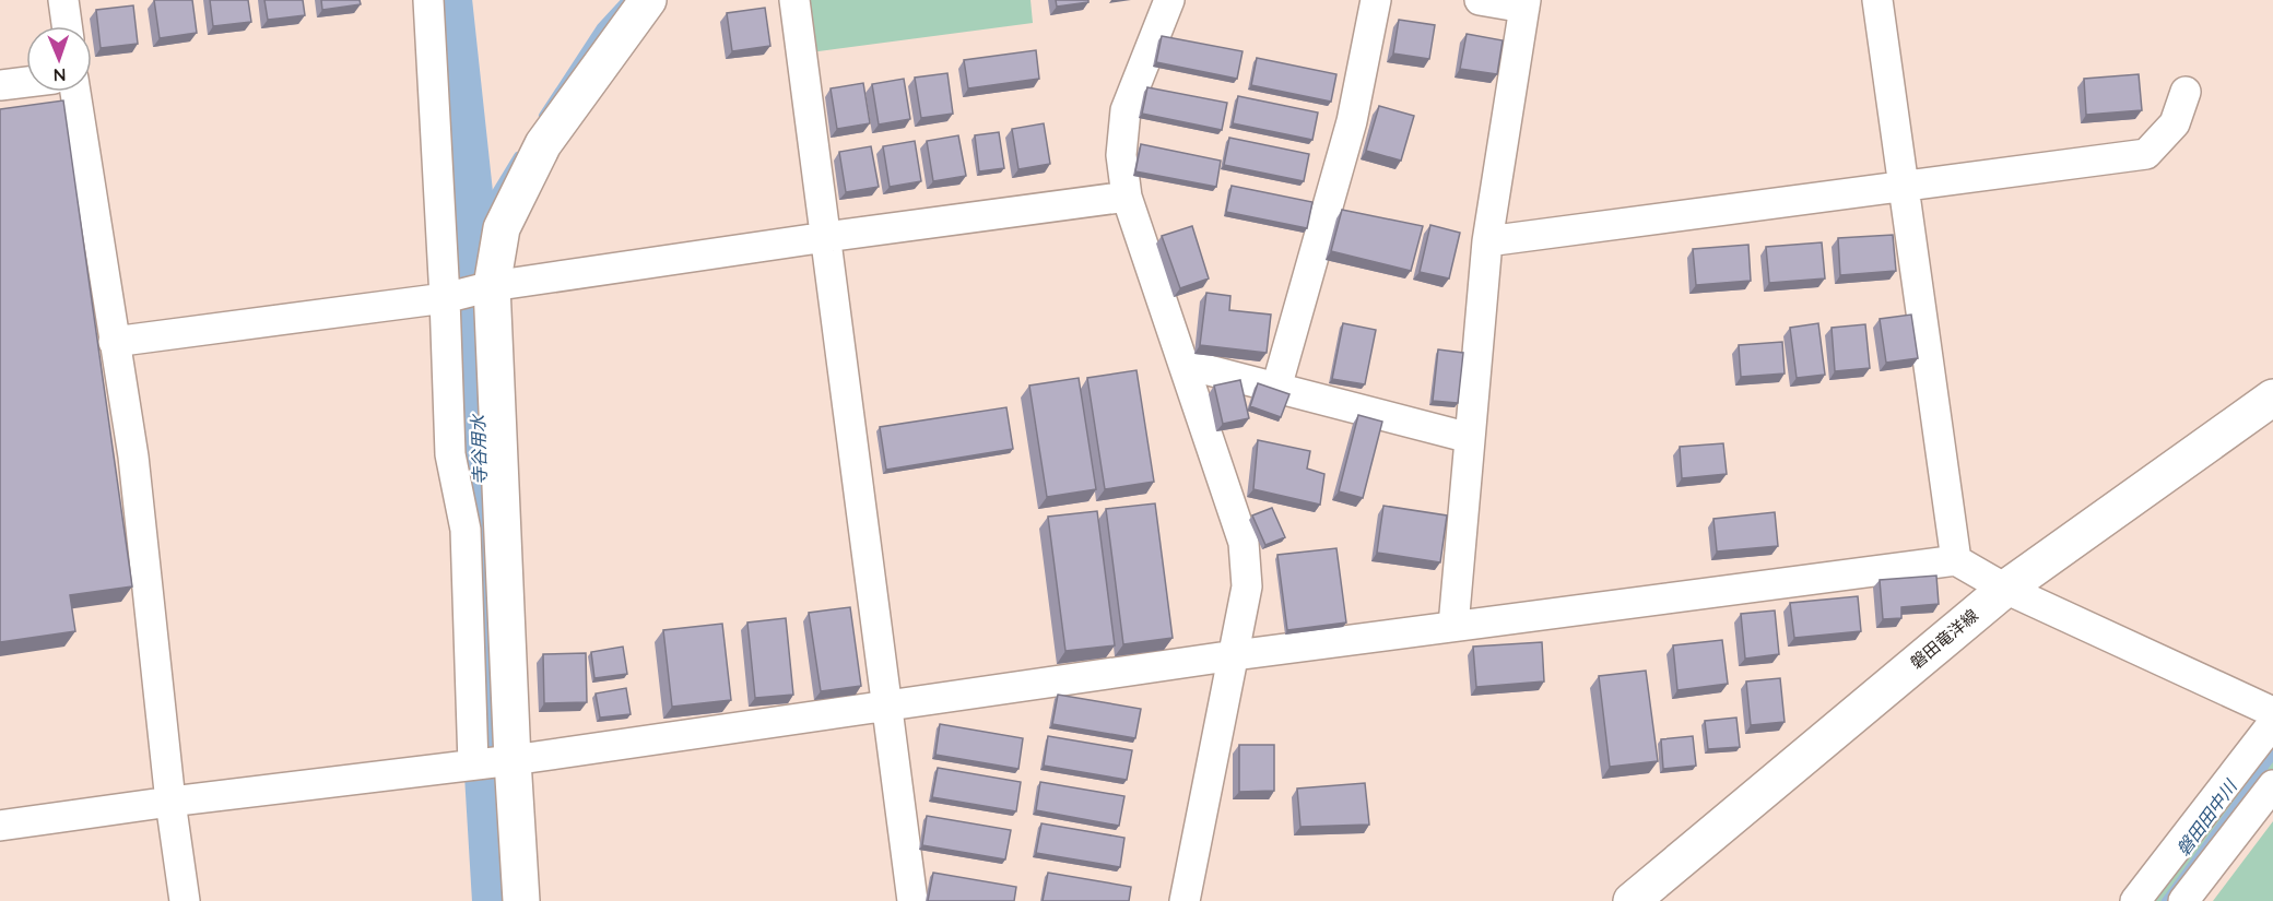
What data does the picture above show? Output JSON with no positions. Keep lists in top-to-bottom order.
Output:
{
  "streets": {
    "street": ["磐田竜洋線"]
  },
  "water": ["寺谷用水", "磐田田中川"],
  "north": "bottom"
}
